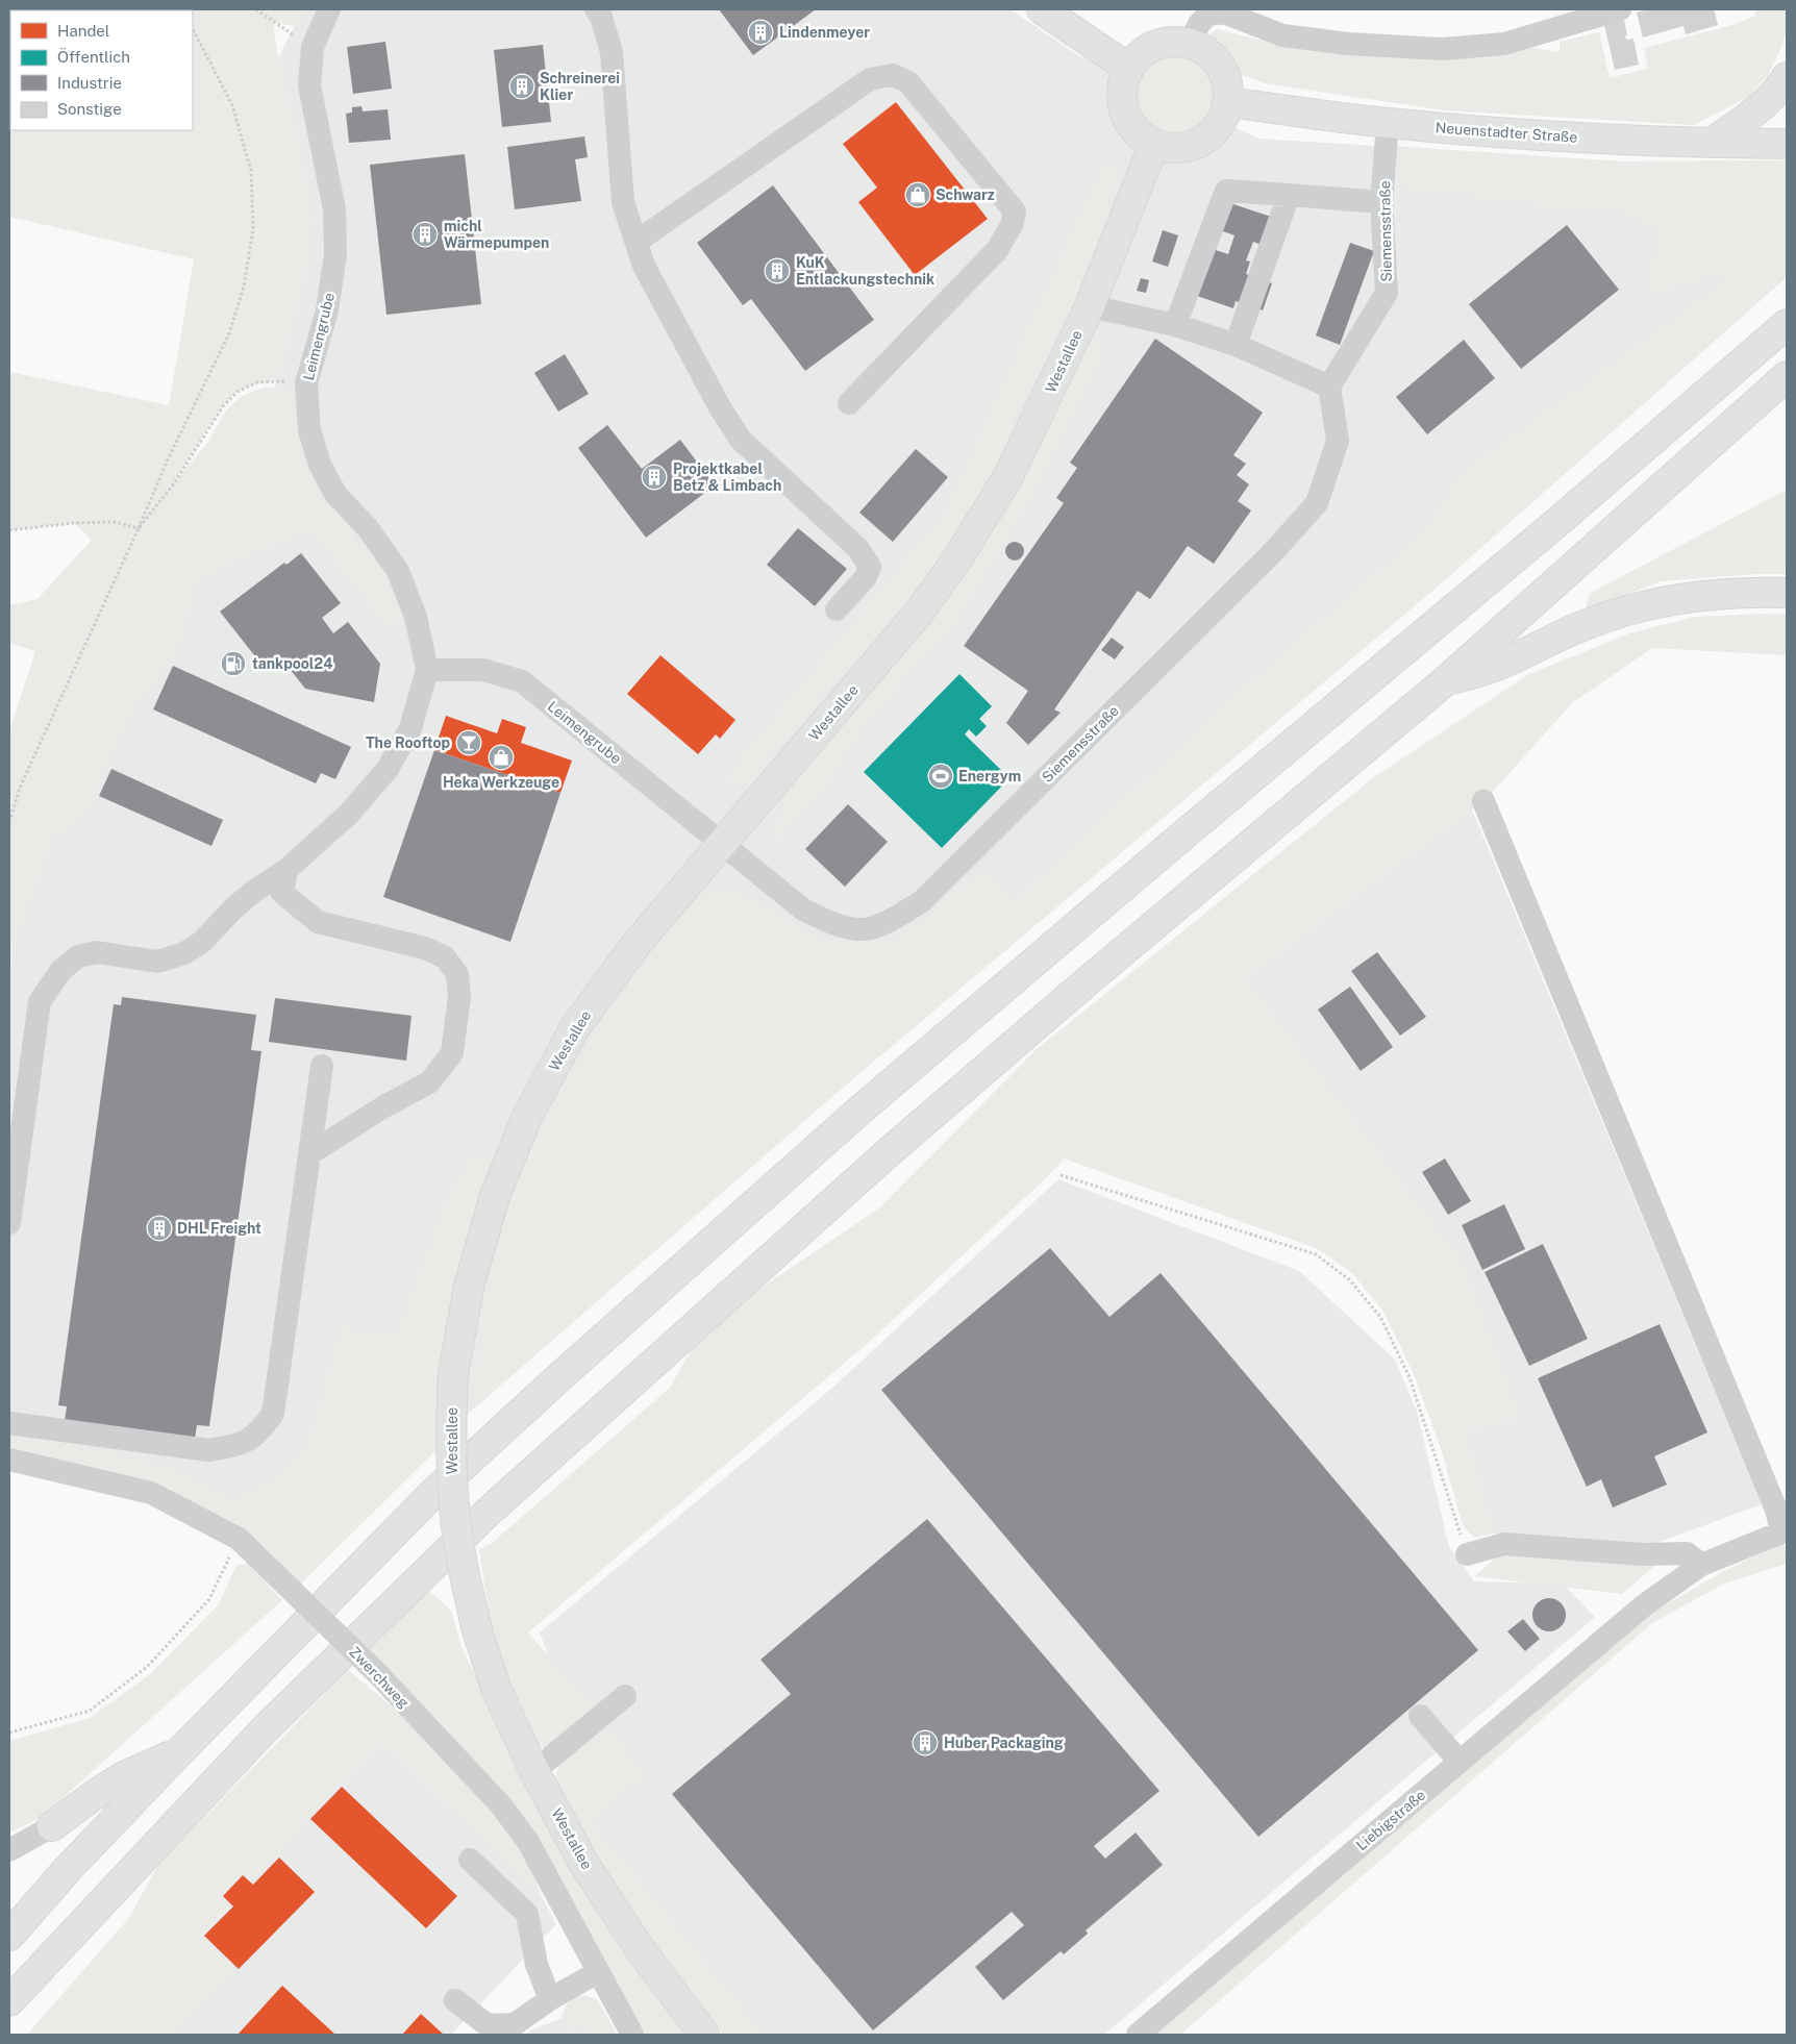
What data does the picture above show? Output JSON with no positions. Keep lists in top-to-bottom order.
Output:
{
  "streets": {
    "main road": ["Neuenstadter Straße", "Westallee"],
    "street": [
      "Siemensstraße",
      "Leimengrube",
      "Zwerchweg",
      "Liebigstraße"
    ]
  },
  "crossings": [
    ["Neuenstadter Straße", "Siemensstraße"],
    ["Neuenstadter Straße", "Westallee"],
    ["Siemensstraße", "Leimengrube"],
    ["Siemensstraße", "Westallee"],
    ["Leimengrube", "Westallee"]
  ],
  "places": {
    "building": [
      "Lindenmeyer",
      "Schreinerei Klier",
      "michl Wärmepumpen",
      "KuK Entlackungstechnik",
      "Projektkabel Betz & Limbach",
      "DHL Freight",
      "Huber Packaging"
    ],
    "shop": ["Schwarz", "Heka Werkzeuge"],
    "fuel station": ["tankpool24"],
    "bar": ["The Rooftop"],
    "sports": ["Energym"]
  },
  "legend": [
    "Handel",
    "Öffentlich",
    "Industrie",
    "Sonstige"
  ]
}
